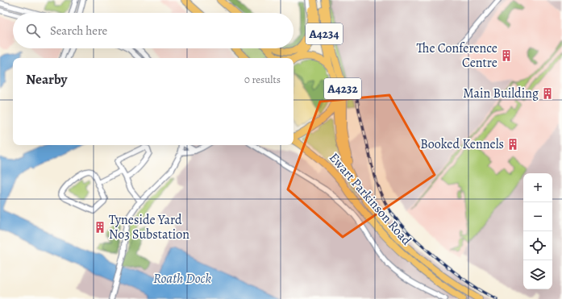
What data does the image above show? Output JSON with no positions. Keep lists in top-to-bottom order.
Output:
{
  "streets": {
    "main road": ["A4234", "A4232", "Ewart Parkinson Road"]
  },
  "crossings": [
    ["A4234", "A4232"],
    ["A4234", "Ewart Parkinson Road"],
    ["A4232", "Ewart Parkinson Road"]
  ],
  "water": ["Roath Dock"],
  "places": {
    "building": [
      "The Conference Centre",
      "Main Building",
      "Booked Kennels",
      "Tyneside Yard No3 Substation"
    ]
  },
  "page": {
    "search": "Search here",
    "heading": ["Nearby", "0 results"],
    "map_buttons": ["+", "−"]
  }
}
